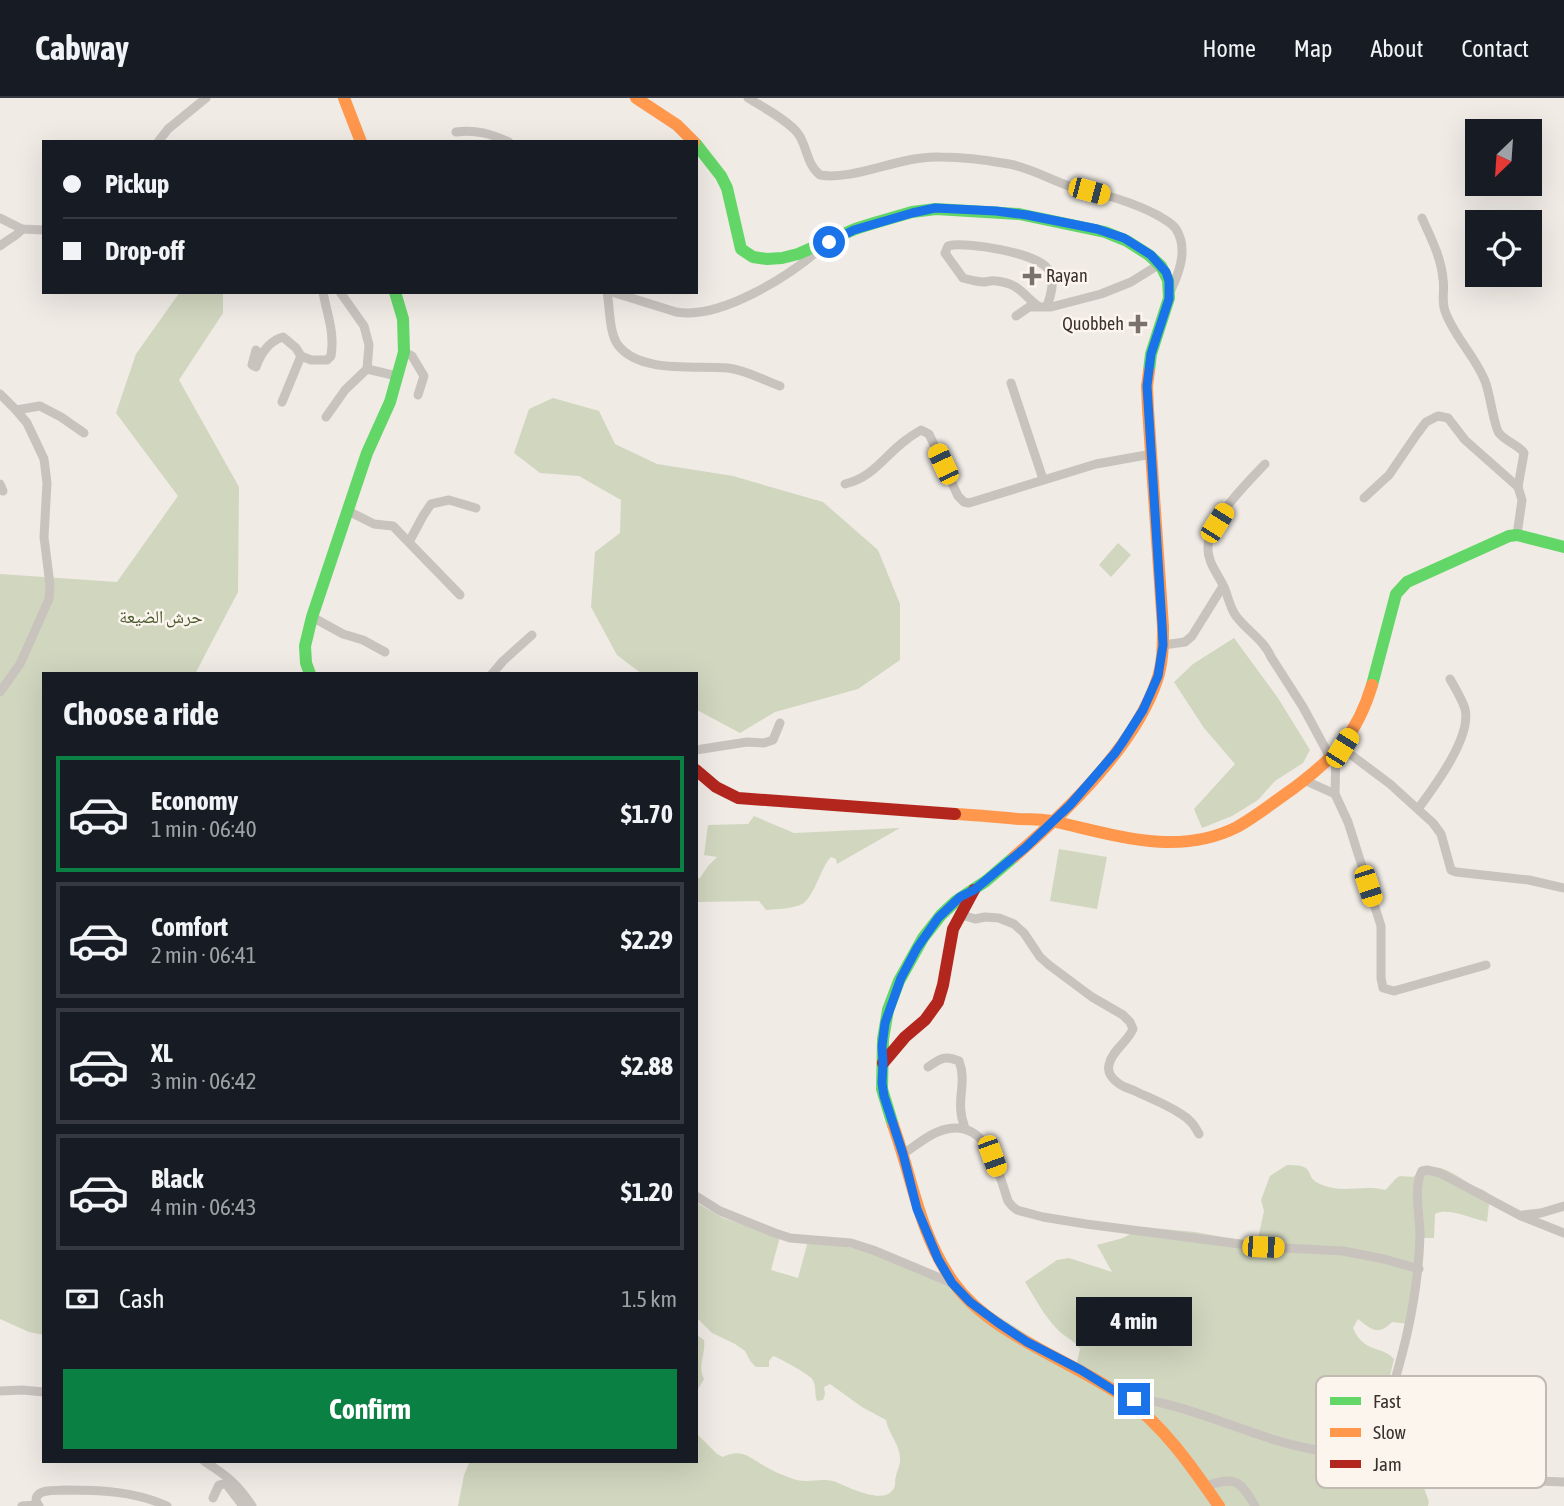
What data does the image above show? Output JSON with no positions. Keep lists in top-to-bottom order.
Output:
{
  "parks": ["حرش الضيعة"],
  "places": {
    "health": ["Rayan", "Quobbeh"]
  },
  "legend": ["Fast", "Slow", "Jam"],
  "north": "bottom left",
  "page": {
    "header": "Cabway",
    "nav": [
      "Home",
      "Map",
      "About",
      "Contact"
    ],
    "banner": ["Pickup", "Drop-off"],
    "heading": "Choose a ride",
    "list": [
      {
        "name": "Economy",
        "note": "1 min · 06:40",
        "value": "$1.70"
      },
      {
        "name": "Comfort",
        "note": "2 min · 06:41",
        "value": "$2.29"
      },
      {
        "name": "XL",
        "note": "3 min · 06:42",
        "value": "$2.88"
      },
      {
        "name": "Black",
        "note": "4 min · 06:43",
        "value": "$1.20"
      }
    ],
    "pay": ["Cash", "1.5 km"],
    "bubble": "4 min",
    "buttons": "Confirm"
  }
}
